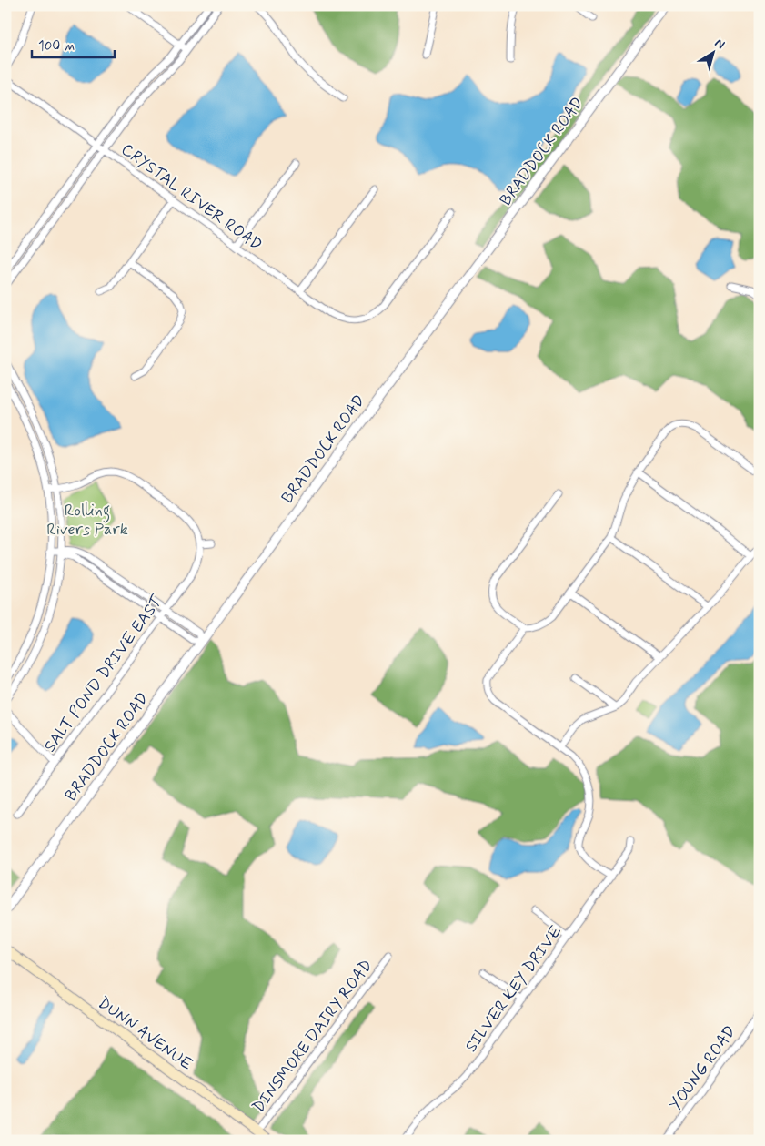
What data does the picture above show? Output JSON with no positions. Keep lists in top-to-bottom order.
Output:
{
  "streets": {
    "main road": ["DUNN AVENUE"],
    "street": [
      "BRADDOCK ROAD",
      "CRYSTAL RIVER ROAD",
      "SALT POND DRIVE EAST",
      "SILVER KEY DRIVE",
      "DINSMORE DAIRY ROAD",
      "YOUNG ROAD"
    ]
  },
  "crossings": [
    ["DUNN AVENUE", "DINSMORE DAIRY ROAD"]
  ],
  "parks": ["Rolling Rivers Park"],
  "scale_bar": "100 m",
  "north": "top right"
}
